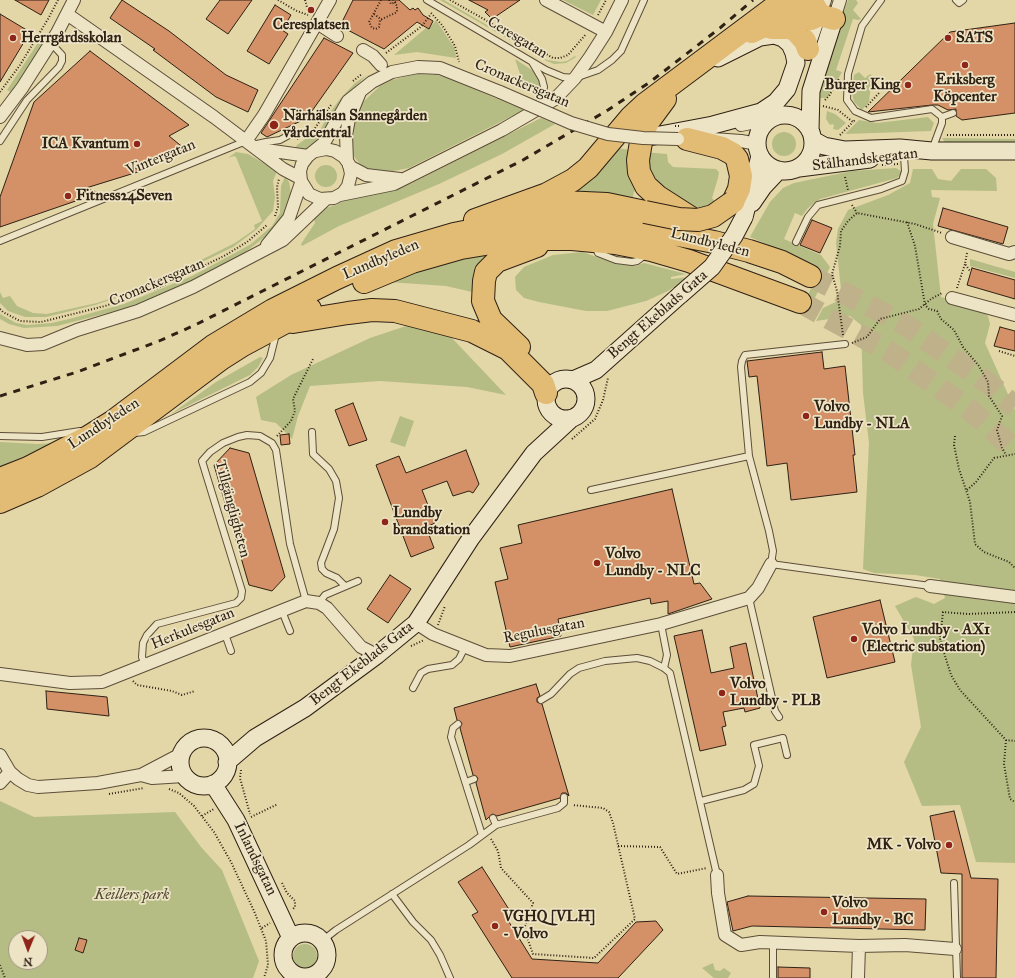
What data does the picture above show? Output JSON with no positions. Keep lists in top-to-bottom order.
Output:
{
  "streets": {
    "highway": ["Lundbyleden"],
    "street": [
      "Cronackersgatan",
      "Stålhandskegatan",
      "Bengt Ekeblads Gata",
      "Herkulesgatan",
      "Regulusgatan",
      "Inlandsgatan"
    ],
    "lane": ["Ceresgatan", "Vintergatan", "Tillgängligheten"]
  },
  "crossings": [
    ["Ceresgatan", "Cronackersgatan"],
    ["Cronackersgatan", "Stålhandskegatan"],
    ["Cronackersgatan", "Bengt Ekeblads Gata"],
    ["Stålhandskegatan", "Bengt Ekeblads Gata"],
    ["Bengt Ekeblads Gata", "Regulusgatan"],
    ["Bengt Ekeblads Gata", "Inlandsgatan"],
    ["Tillgängligheten", "Herkulesgatan"]
  ],
  "parks": ["Keillers park"],
  "places": [
    "Ceresplatsen",
    "Herrgårdsskolan",
    "SATS",
    "Eriksberg Köpcenter",
    "Burger King",
    "Närhälsan Sannegården vårdcentral",
    "ICA Kvantum",
    "Fitness24Seven",
    "Volvo Lundby - NLA",
    "Lundby brandstation",
    "Volvo Lundby - NLC",
    "Volvo Lundby - AX1 (Electric substation)",
    "Volvo Lundby - PLB",
    "MK - Volvo",
    "Volvo Lundby - BC",
    "VGHQ [VLH] - Volvo"
  ],
  "north": "bottom"
}
